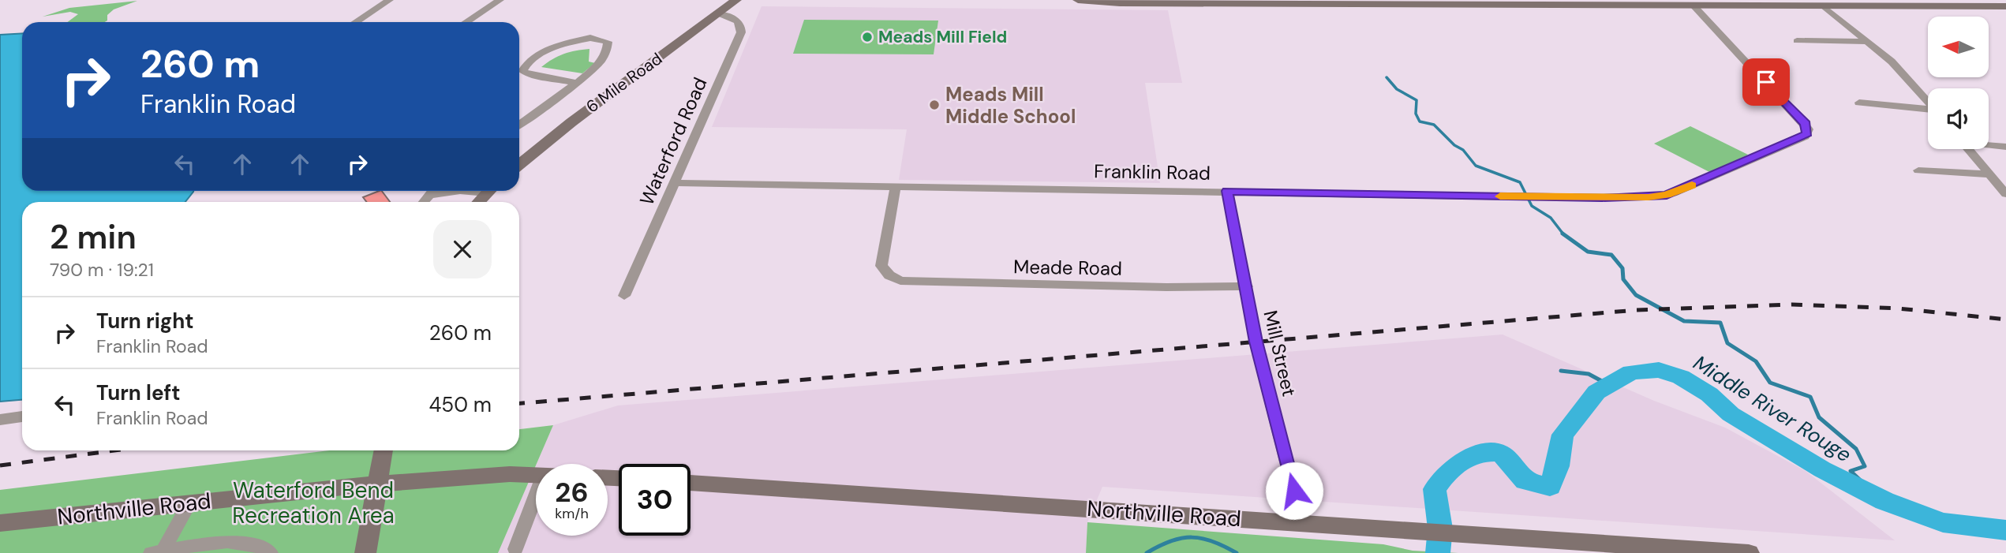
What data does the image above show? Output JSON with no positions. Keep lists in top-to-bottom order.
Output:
{
  "streets": {
    "street": [
      "6 Mile Road",
      "Waterford Road",
      "Franklin Road",
      "Meade Road",
      "Mill Street",
      "Northville Road"
    ]
  },
  "crossings": [
    ["6 Mile Road", "Waterford Road"],
    ["Waterford Road", "Franklin Road"],
    ["Franklin Road", "Meade Road"],
    ["Franklin Road", "Mill Street"],
    ["Meade Road", "Mill Street"],
    ["Mill Street", "Northville Road"]
  ],
  "water": ["Middle River Rouge"],
  "parks": ["Waterford Bend Recreation Area"],
  "places": ["Meads Mill Field", "Meads Mill Middle School"],
  "north": "left",
  "page": {
    "turn": ["260 m", "Franklin Road"],
    "heading": ["2 min", "790 m · 19:21"],
    "list": [
      {
        "name": "Turn right",
        "note": "Franklin Road",
        "value": "260 m"
      },
      {
        "name": "Turn left",
        "note": "Franklin Road",
        "value": "450 m"
      }
    ],
    "speed": "26 km/h",
    "limit": "30"
  }
}
